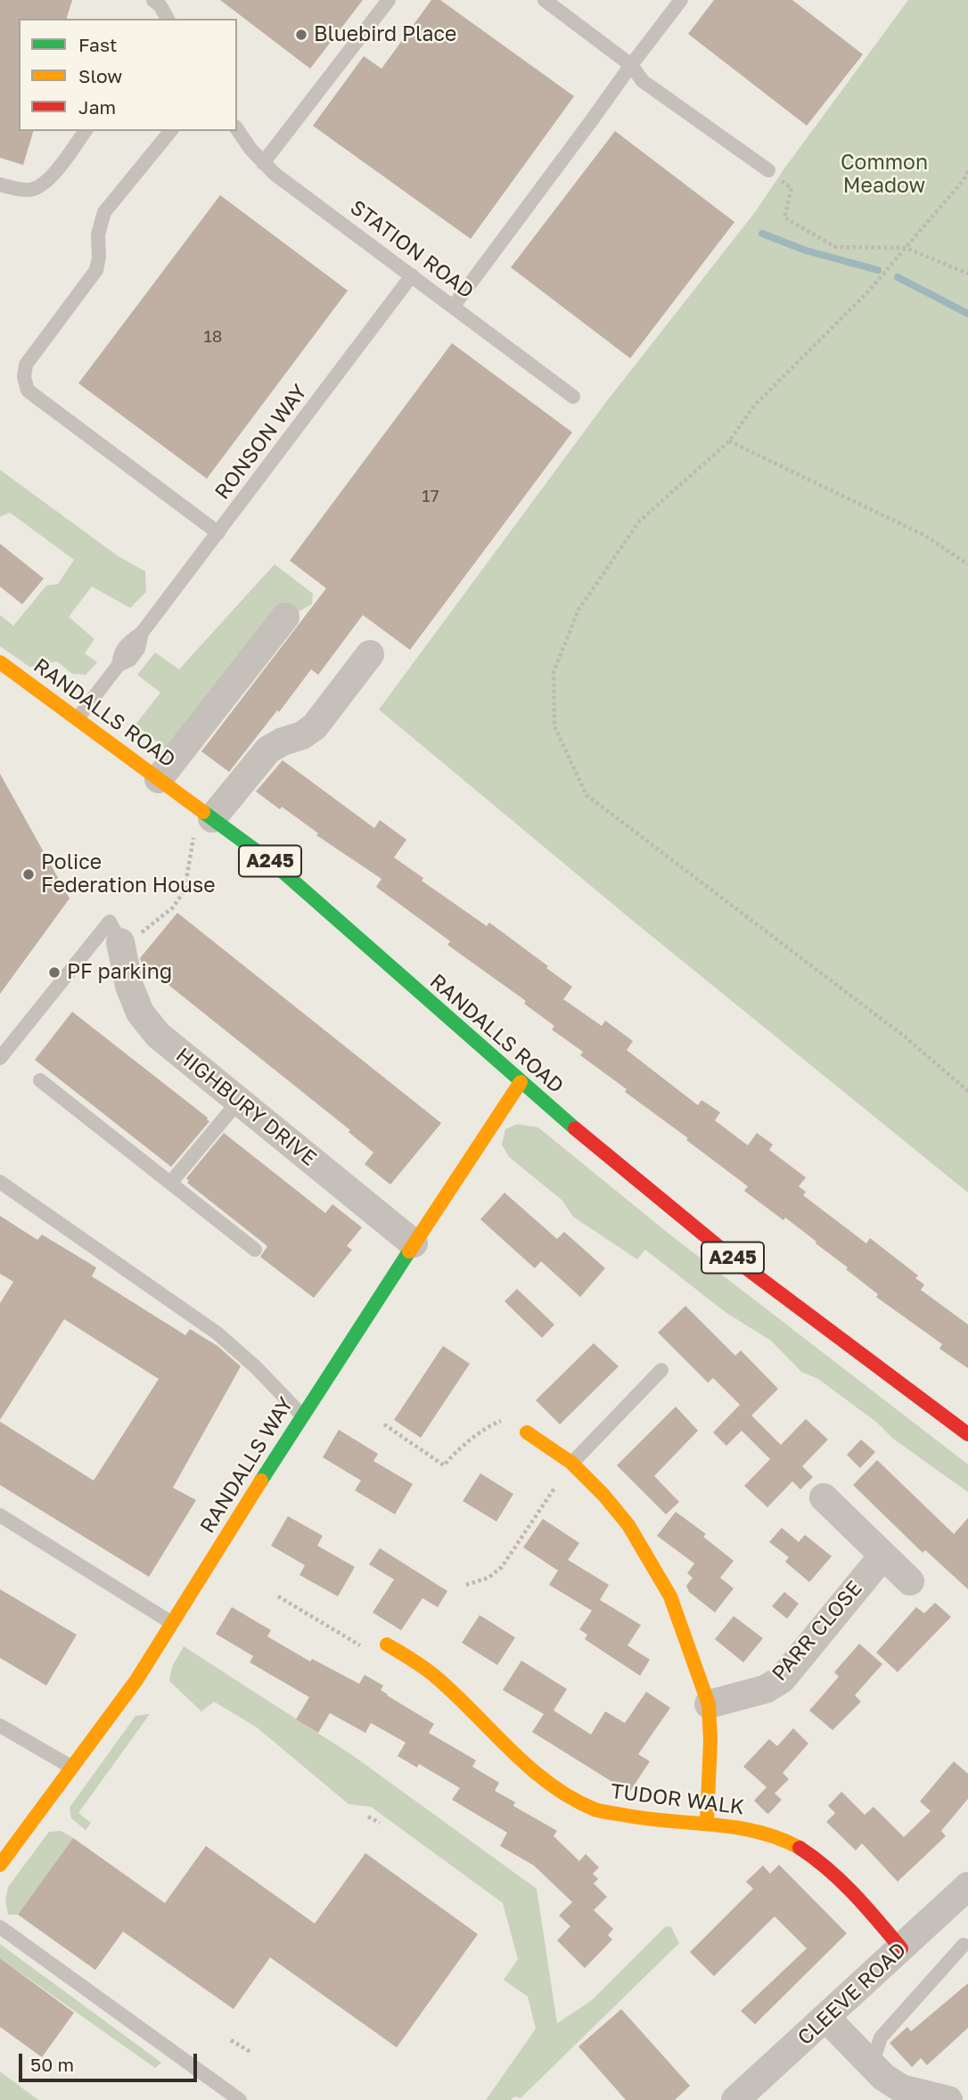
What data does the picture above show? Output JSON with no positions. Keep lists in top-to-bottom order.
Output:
{
  "streets": {
    "street": [
      "RANDALLS ROAD",
      "A245",
      "HIGHBURY DRIVE",
      "RANDALLS WAY",
      "PARR CLOSE",
      "TUDOR WALK",
      "CLEEVE ROAD"
    ],
    "lane": ["STATION ROAD", "RONSON WAY"]
  },
  "crossings": [
    ["STATION ROAD", "RONSON WAY"],
    ["RONSON WAY", "RANDALLS ROAD"],
    ["RANDALLS ROAD", "RANDALLS WAY"],
    ["HIGHBURY DRIVE", "RANDALLS WAY"],
    ["TUDOR WALK", "CLEEVE ROAD"]
  ],
  "parks": ["Common Meadow"],
  "places": ["Bluebird Place", "Police Federation House", "PF parking"],
  "house_numbers": ["18", "17"],
  "legend": ["Fast", "Slow", "Jam"],
  "scale_bar": "50 m"
}
